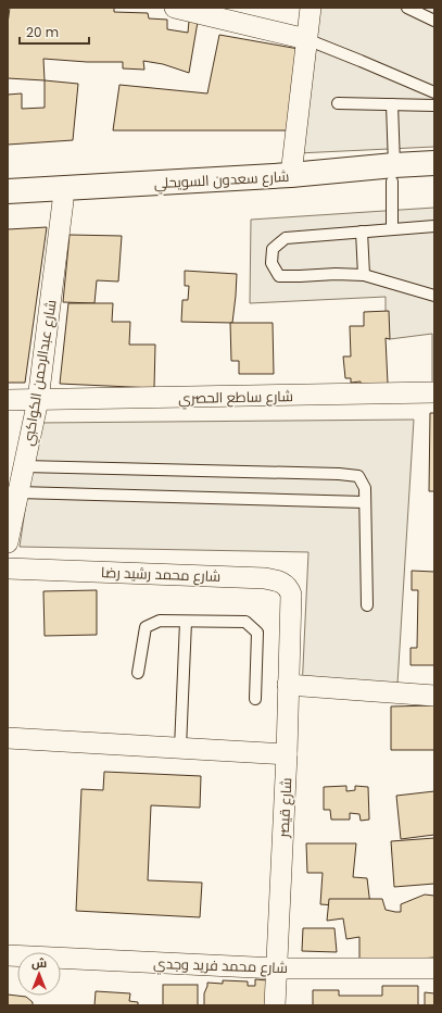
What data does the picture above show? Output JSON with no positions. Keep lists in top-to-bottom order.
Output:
{
  "streets": {
    "main road": ["شارع سعدون السويحلي"],
    "street": [
      "شارع عبدالرحمن الكواكبي",
      "شارع ساطع الحصري",
      "شارع محمد رشيد رضا",
      "شارع قيصر",
      "شارع محمد فريد وجدي"
    ]
  },
  "crossings": [
    ["شارع سعدون السويحلي", "شارع عبدالرحمن الكواكبي"],
    ["شارع عبدالرحمن الكواكبي", "شارع ساطع الحصري"],
    ["شارع محمد رشيد رضا", "شارع قيصر"],
    ["شارع قيصر", "شارع محمد فريد وجدي"]
  ],
  "scale_bar": "20 m",
  "north": "top"
}
